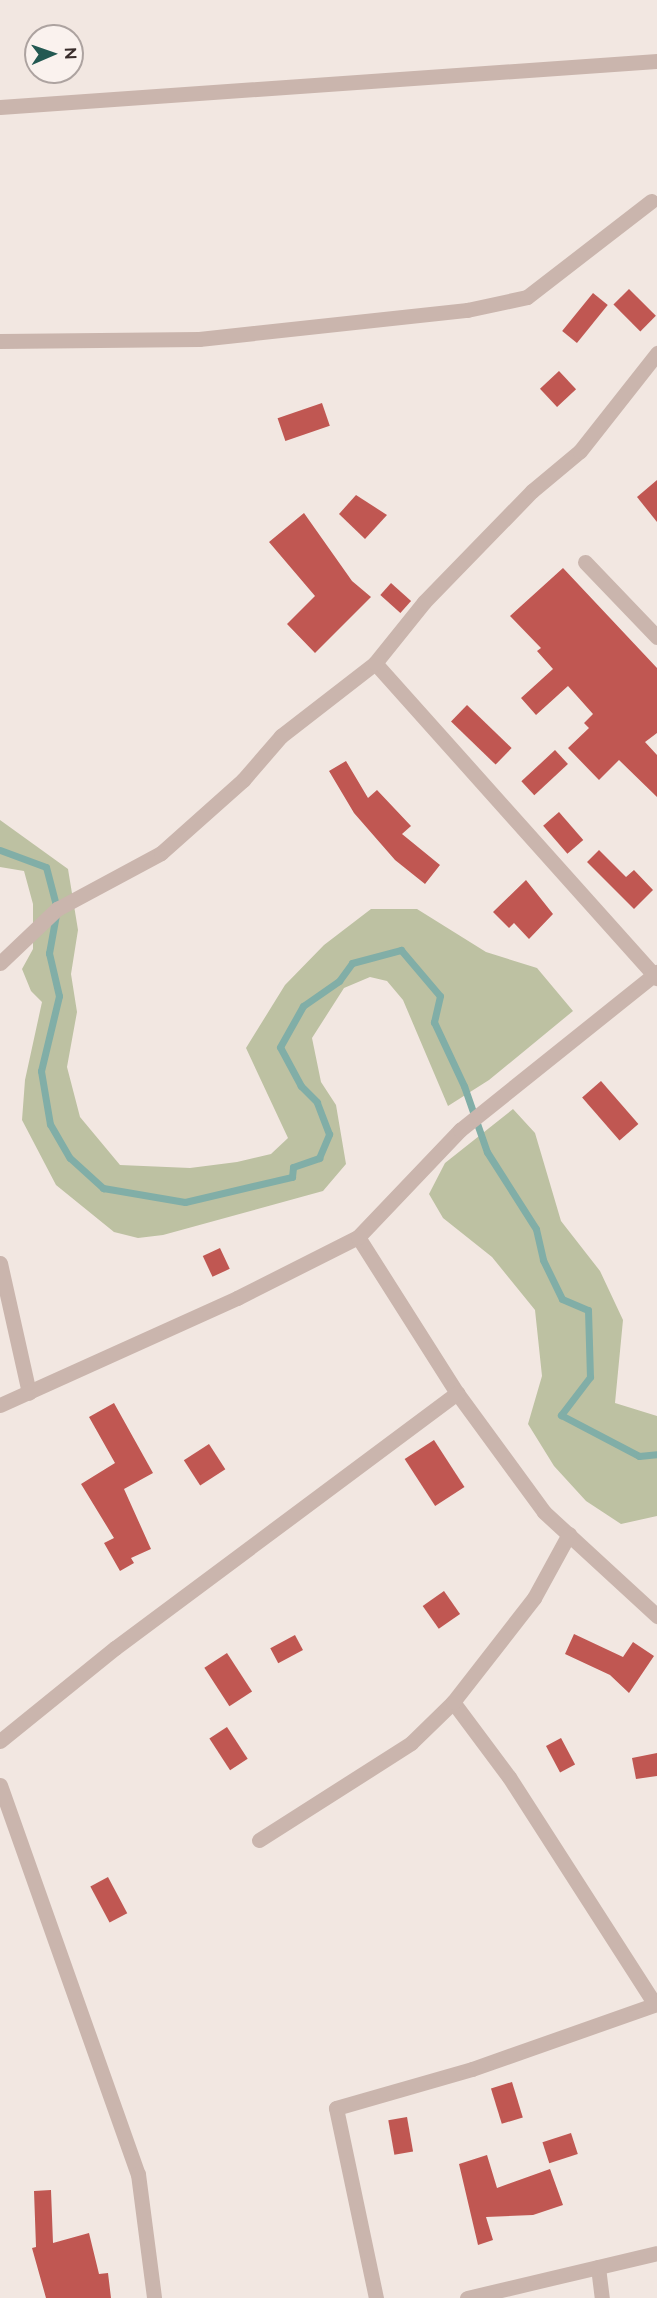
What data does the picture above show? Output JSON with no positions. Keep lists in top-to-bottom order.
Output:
{
  "north": "right"
}
